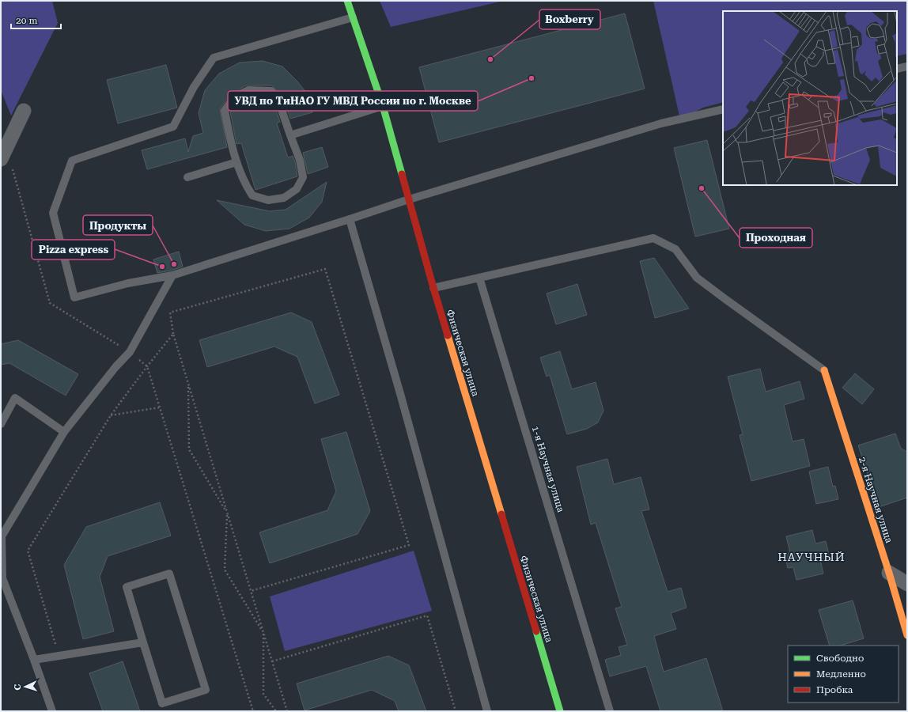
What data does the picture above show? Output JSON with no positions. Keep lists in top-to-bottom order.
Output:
{
  "streets": {
    "street": ["Физическая улица", "2-я Научная улица"],
    "lane": ["1-я Научная улица"]
  },
  "districts": ["НАУЧНЫЙ"],
  "places": [
    "Boxberry",
    "УВД по ТиНАО ГУ МВД России по г. Москве",
    "Проходная",
    "Продукты",
    "Pizza express"
  ],
  "legend": ["Свободно", "Медленно", "Пробка"],
  "scale_bar": "20 m",
  "north": "left"
}
